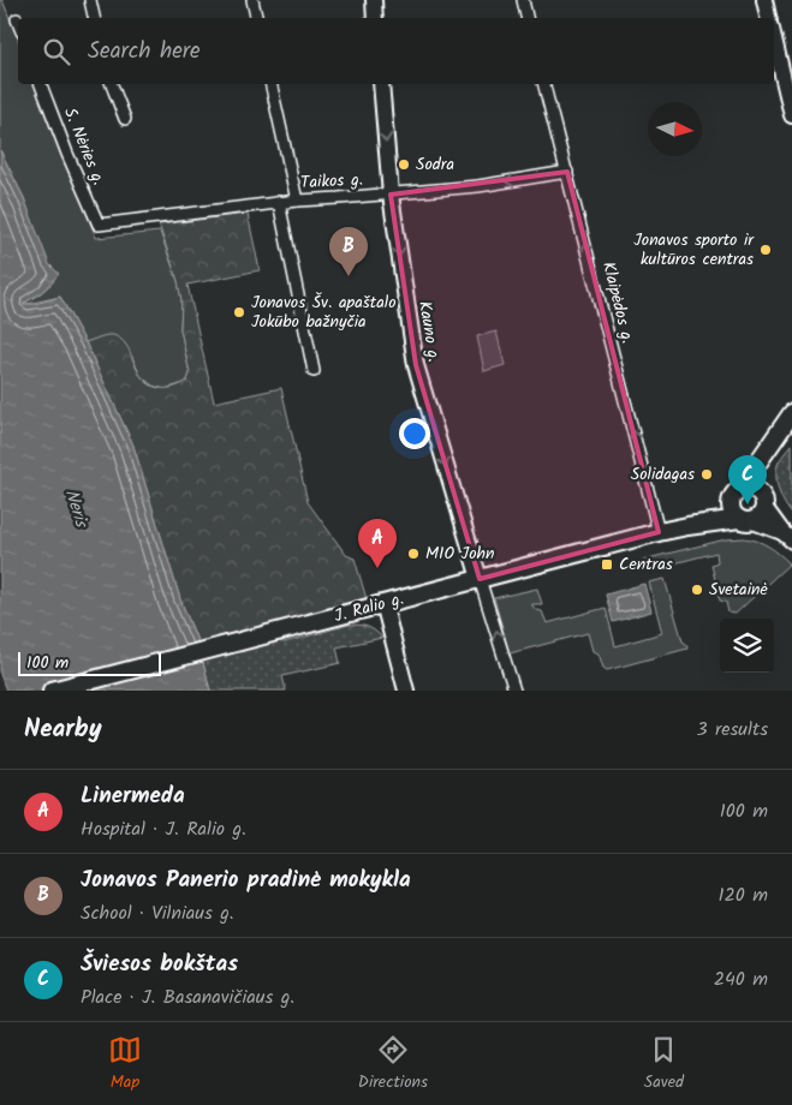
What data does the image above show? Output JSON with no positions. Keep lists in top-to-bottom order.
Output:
{
  "streets": {
    "main road": ["Kauno g.", "J. Ralio g."],
    "street": ["S. Nėries g.", "Taikos g.", "Klaipėdos g."]
  },
  "crossings": [
    ["S. Nėries g.", "Taikos g."],
    ["Taikos g.", "Klaipėdos g."],
    ["Taikos g.", "Kauno g."],
    ["Klaipėdos g.", "J. Ralio g."],
    ["Kauno g.", "J. Ralio g."]
  ],
  "one_way": ["Taikos g.", "Klaipėdos g.", "Kauno g."],
  "water": ["Neris"],
  "places": {
    "other": [
      "Sodra",
      "Jonavos sporto ir kultūros centras",
      "Jonavos Šv. apaštalo Jokūbo bažnyčia",
      "Solidagas",
      "MIO John",
      "Svetainė"
    ],
    "transit": ["Centras"]
  },
  "scale_bar": "100 m",
  "north": "right",
  "page": {
    "search": "Search here",
    "pins": ["B", "C", "A"],
    "scale": "100 m",
    "heading": ["Nearby", "3 results"],
    "list": [
      {
        "mark": "A",
        "name": "Linermeda",
        "note": "Hospital · J. Ralio g.",
        "value": "100 m"
      },
      {
        "mark": "B",
        "name": "Jonavos Panerio pradinė mokykla",
        "note": "School · Vilniaus g.",
        "value": "120 m"
      },
      {
        "mark": "C",
        "name": "Šviesos bokštas",
        "note": "Place · J. Basanavičiaus g.",
        "value": "240 m"
      }
    ],
    "nav": ["Map", "Directions", "Saved"]
  }
}
